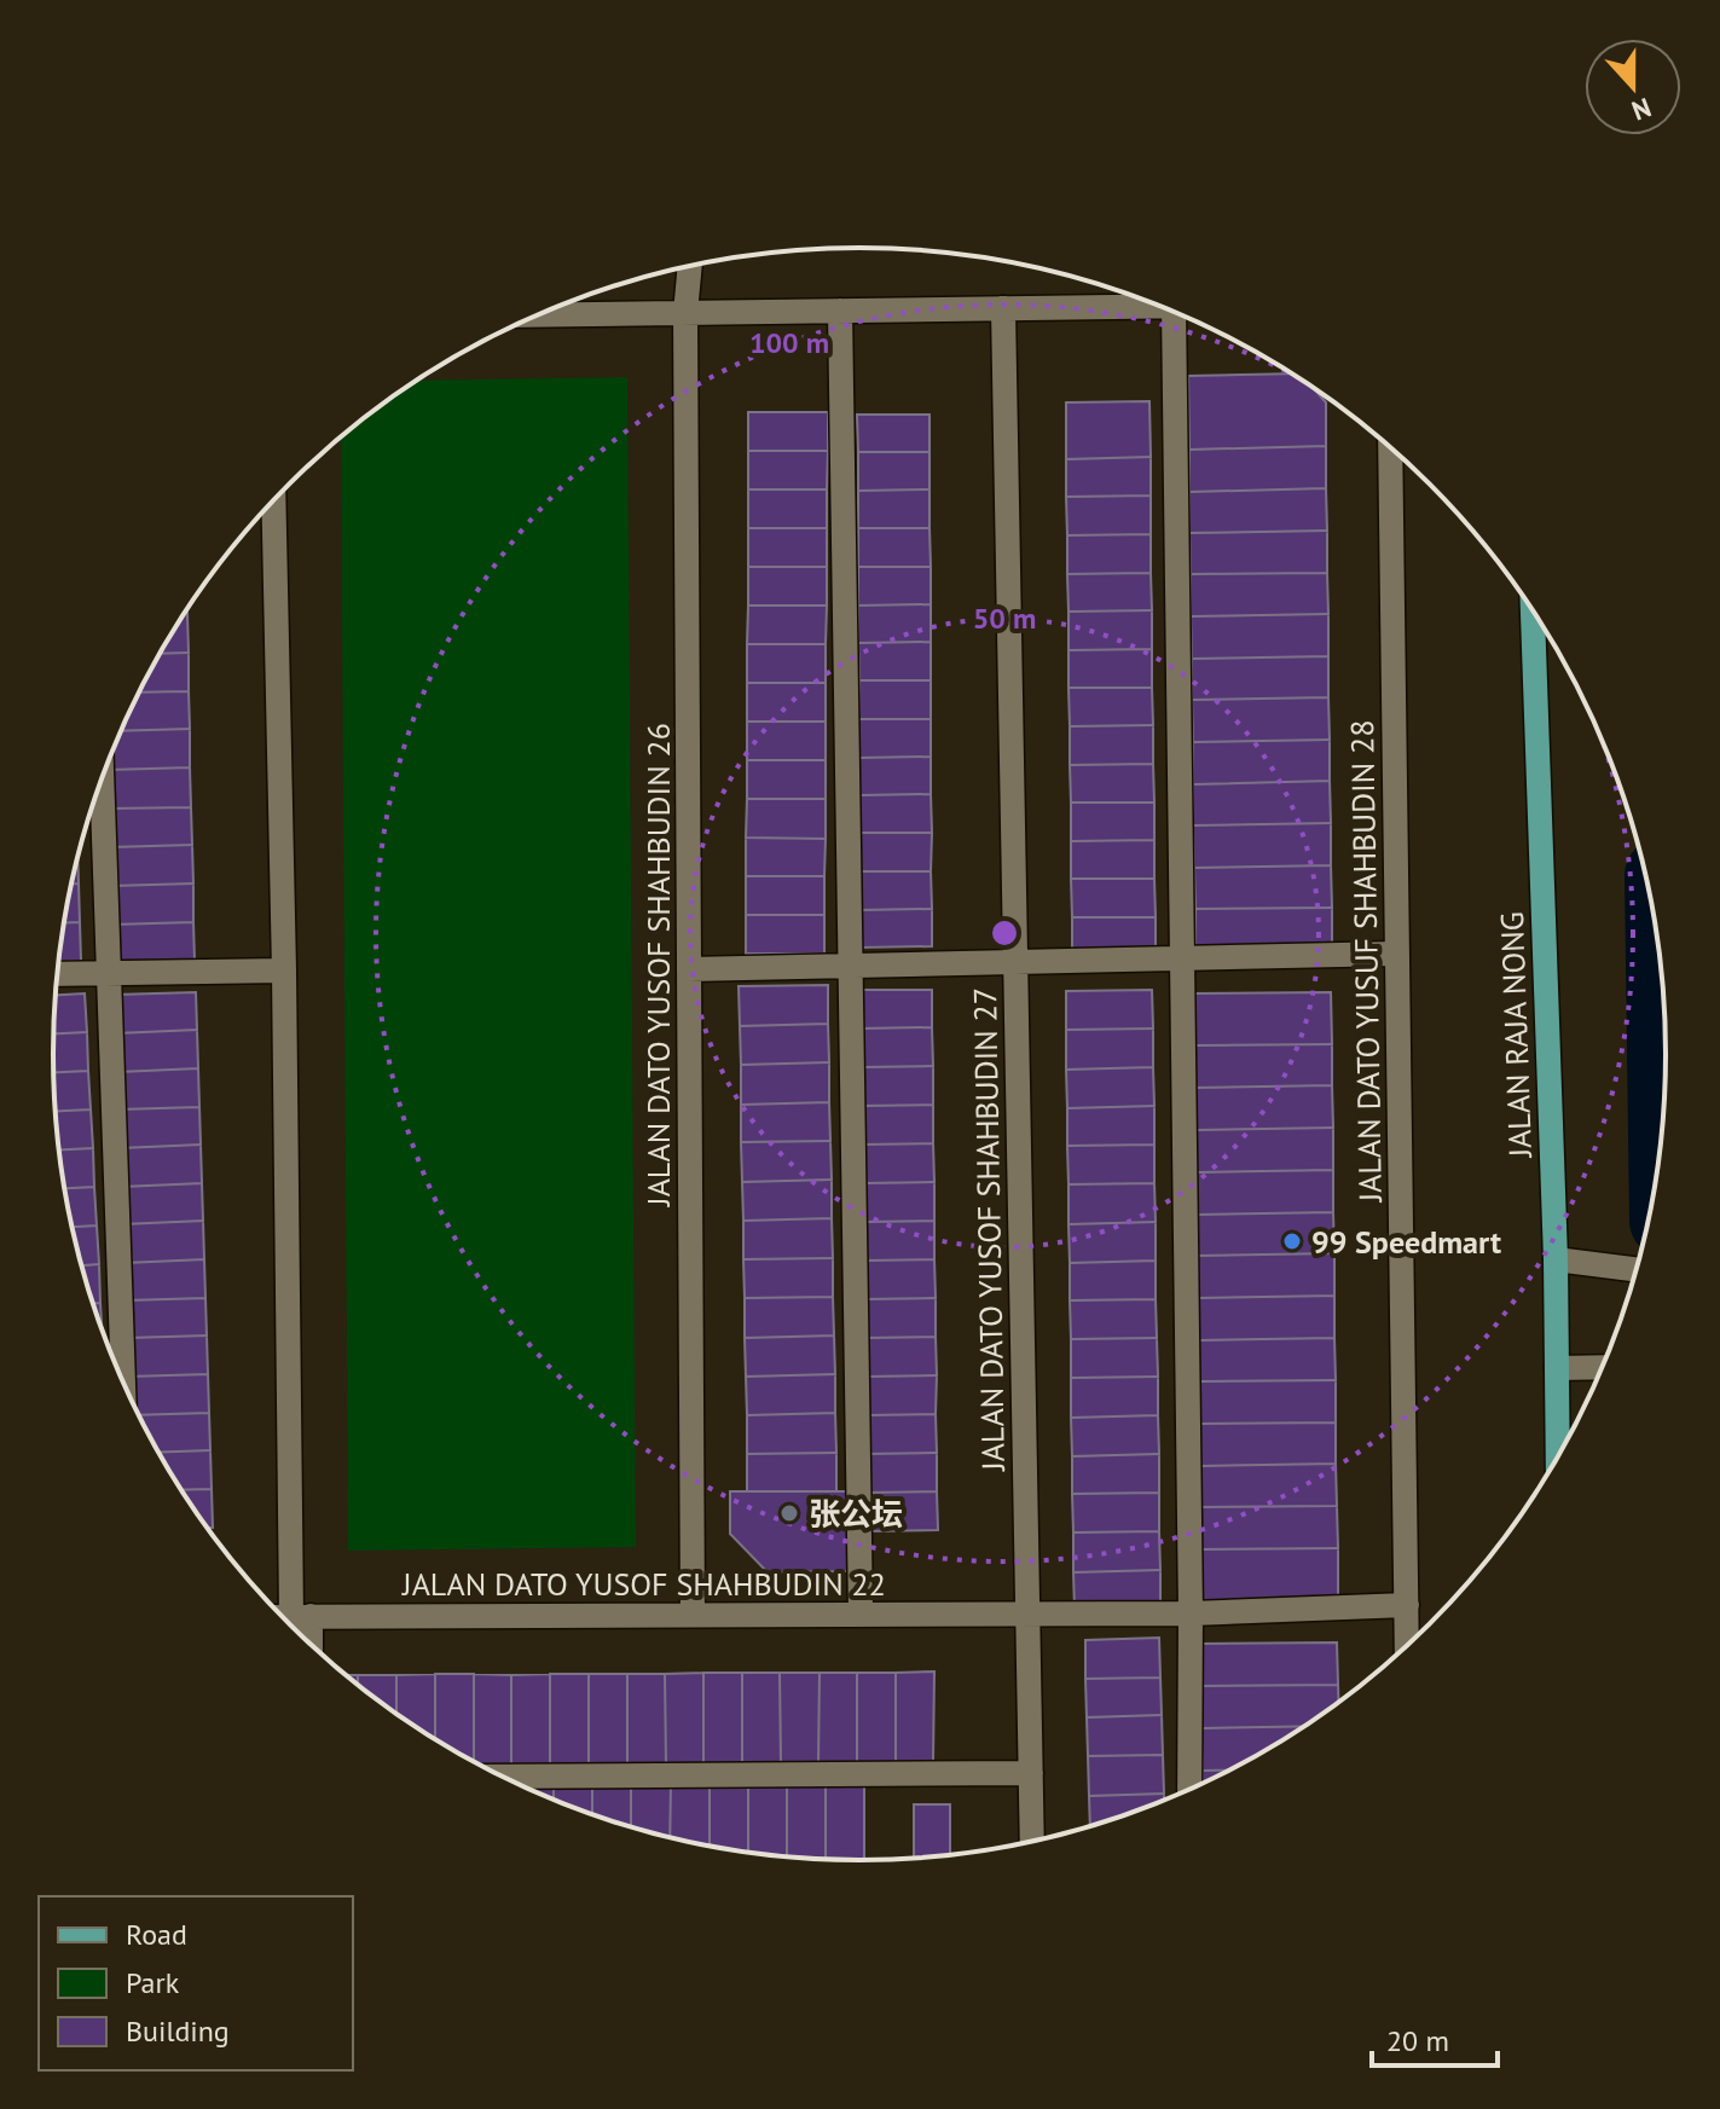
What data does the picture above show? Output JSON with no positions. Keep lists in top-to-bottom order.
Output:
{
  "streets": {
    "main road": ["JALAN RAJA NONG"],
    "street": [
      "JALAN DATO YUSUF SHAHBUDIN 28",
      "JALAN DATO YUSOF SHAHBUDIN 26",
      "JALAN DATO YUSOF SHAHBUDIN 27",
      "JALAN DATO YUSOF SHAHBUDIN 22"
    ]
  },
  "crossings": [
    ["JALAN DATO YUSUF SHAHBUDIN 28", "JALAN DATO YUSOF SHAHBUDIN 22"],
    ["JALAN DATO YUSOF SHAHBUDIN 26", "JALAN DATO YUSOF SHAHBUDIN 22"],
    ["JALAN DATO YUSOF SHAHBUDIN 27", "JALAN DATO YUSOF SHAHBUDIN 22"]
  ],
  "places": ["99 Speedmart", "张公坛"],
  "legend": ["Road", "Park", "Building"],
  "scale_bar": "20 m",
  "north": "bottom",
  "rings": ["100 m", "50 m"]
}
